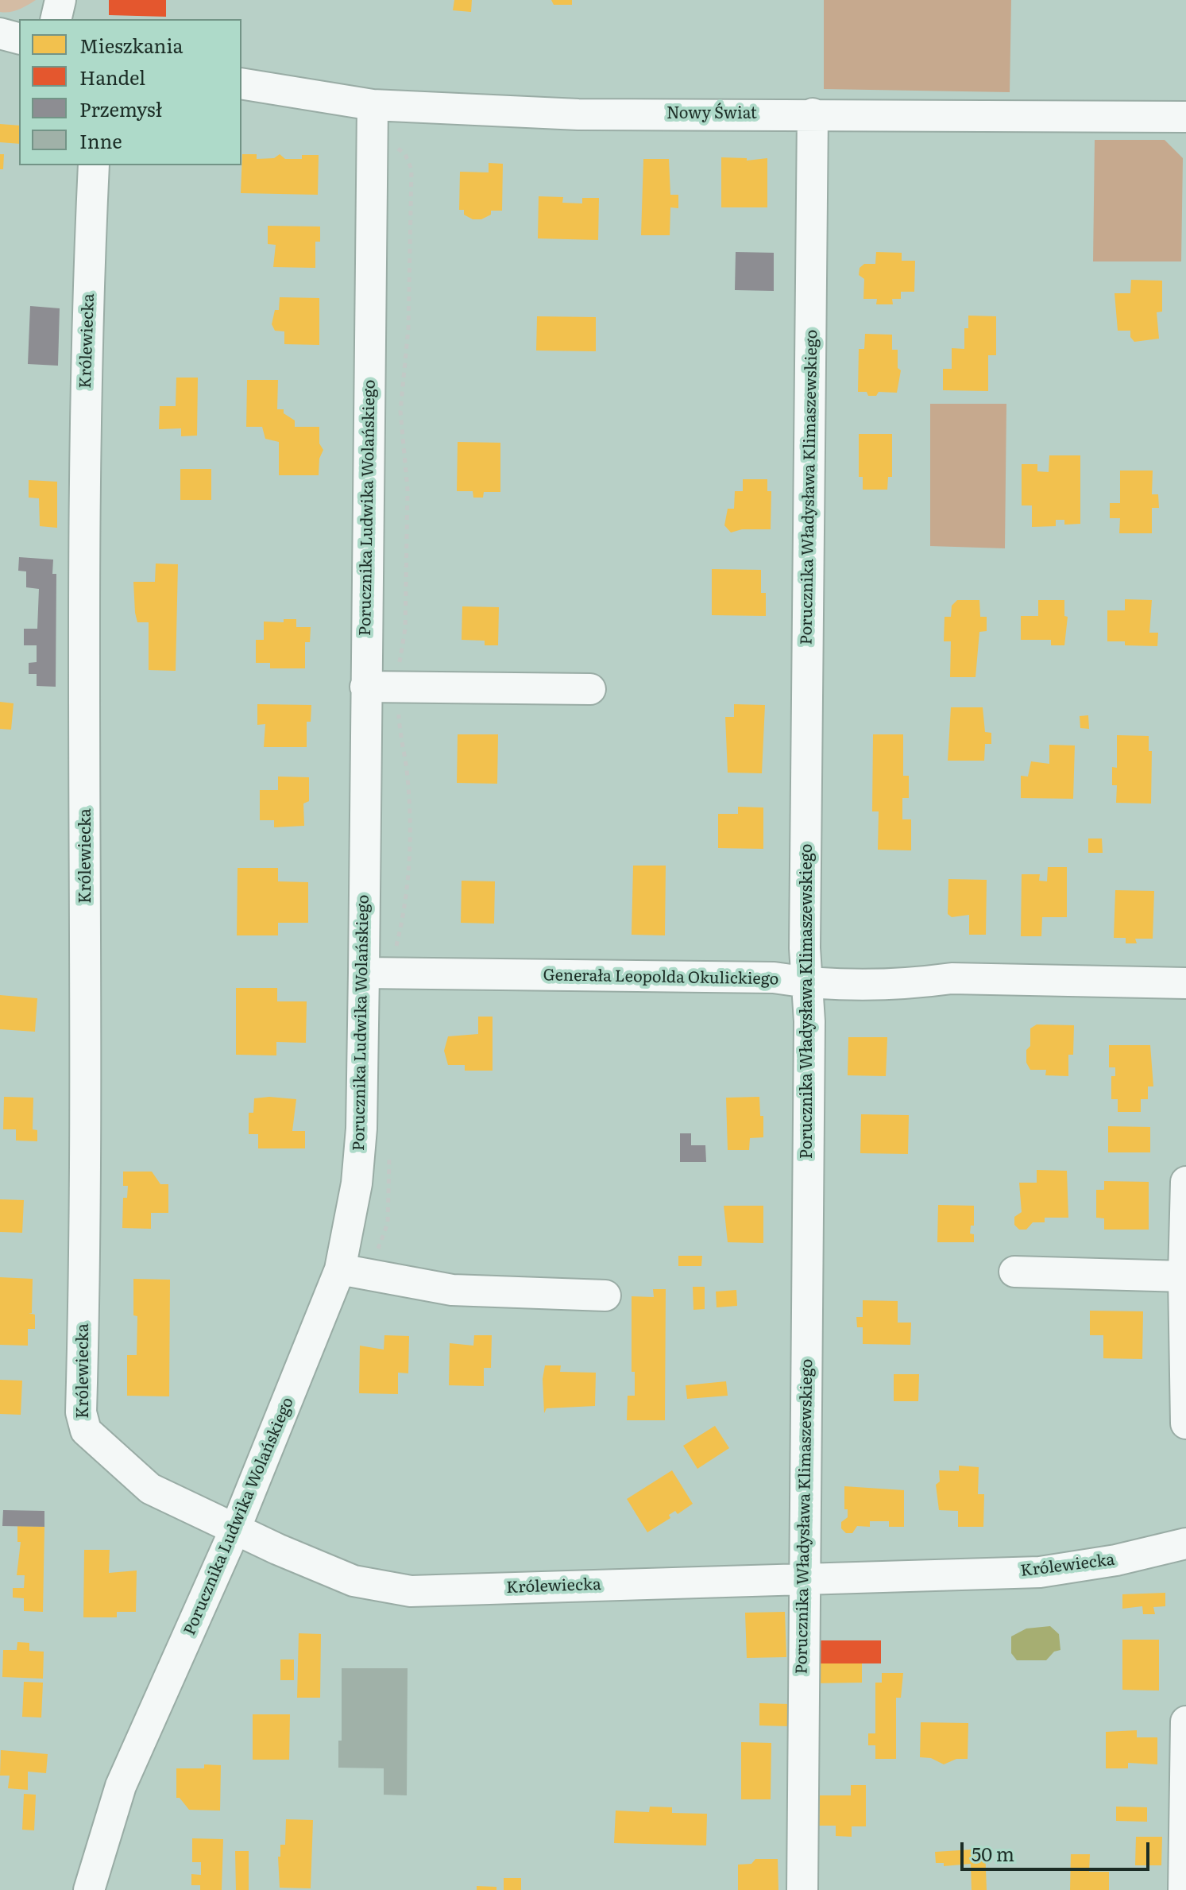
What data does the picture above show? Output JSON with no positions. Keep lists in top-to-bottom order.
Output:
{
  "streets": {
    "street": [
      "Nowy Świat",
      "Królewiecka",
      "Porucznika Władysława Klimaszewskiego",
      "Porucznika Ludwika Wolańskiego",
      "Generała Leopolda Okulickiego"
    ]
  },
  "crossings": [
    ["Nowy Świat", "Porucznika Władysława Klimaszewskiego"],
    ["Nowy Świat", "Porucznika Ludwika Wolańskiego"],
    ["Królewiecka", "Porucznika Władysława Klimaszewskiego"],
    ["Królewiecka", "Porucznika Ludwika Wolańskiego"],
    ["Porucznika Władysława Klimaszewskiego", "Generała Leopolda Okulickiego"],
    ["Porucznika Ludwika Wolańskiego", "Generała Leopolda Okulickiego"]
  ],
  "legend": [
    "Mieszkania",
    "Handel",
    "Przemysł",
    "Inne"
  ],
  "scale_bar": "50 m"
}
